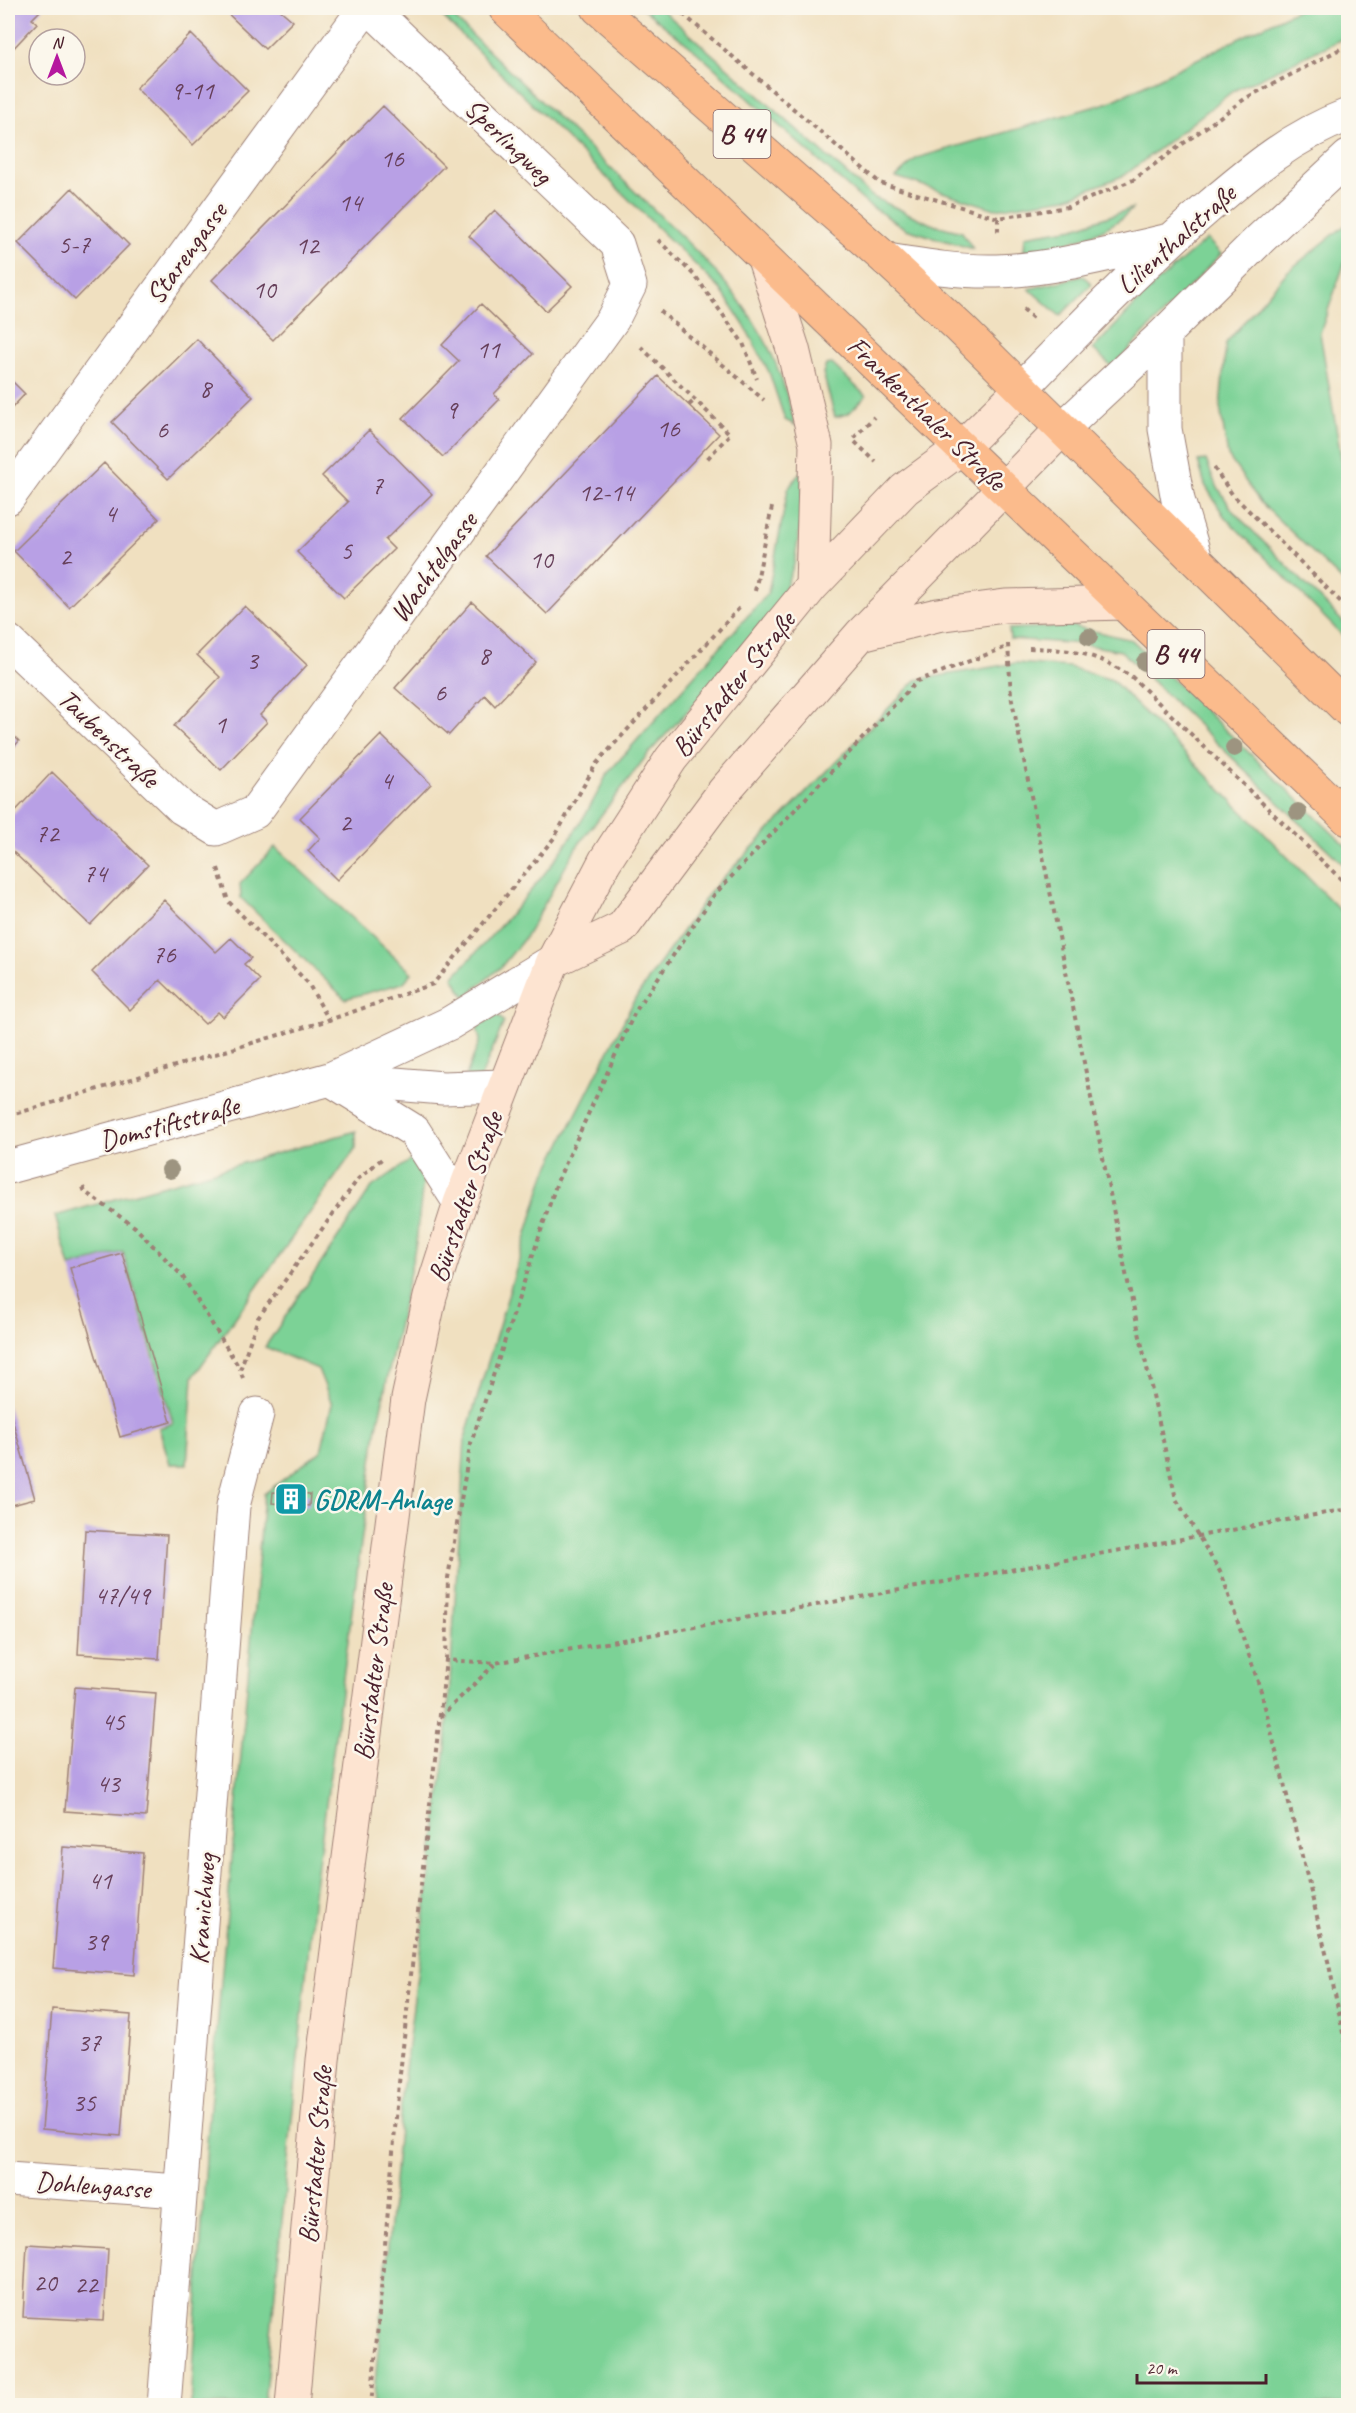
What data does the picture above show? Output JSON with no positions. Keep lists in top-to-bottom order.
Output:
{
  "streets": {
    "main road": ["B 44", "Frankenthaler Straße", "Bürstadter Straße"],
    "street": [
      "Sperlingweg",
      "Lilienthalstraße",
      "Starengasse",
      "Wachtelgasse",
      "Taubenstraße",
      "Domstiftstraße",
      "Kranichweg",
      "Dohlengasse"
    ]
  },
  "crossings": [
    ["B 44", "Lilienthalstraße"],
    ["B 44", "Bürstadter Straße"],
    ["Sperlingweg", "Wachtelgasse"],
    ["Lilienthalstraße", "Bürstadter Straße"],
    ["Frankenthaler Straße", "Bürstadter Straße"],
    ["Wachtelgasse", "Taubenstraße"],
    ["Kranichweg", "Dohlengasse"]
  ],
  "places": {
    "building": ["GDRM-Anlage"]
  },
  "house_numbers": [
    "9-11",
    "16",
    "14",
    "5-7",
    "12",
    "10",
    "11",
    "8",
    "9",
    "16",
    "6",
    "7",
    "12-14",
    "4",
    "5",
    "2",
    "10",
    "8",
    "3",
    "6",
    "1",
    "4",
    "2",
    "72",
    "74",
    "76",
    "47/49",
    "45",
    "43",
    "41",
    "39",
    "37",
    "35",
    "20",
    "22"
  ],
  "scale_bar": "20 m",
  "north": "top"
}
